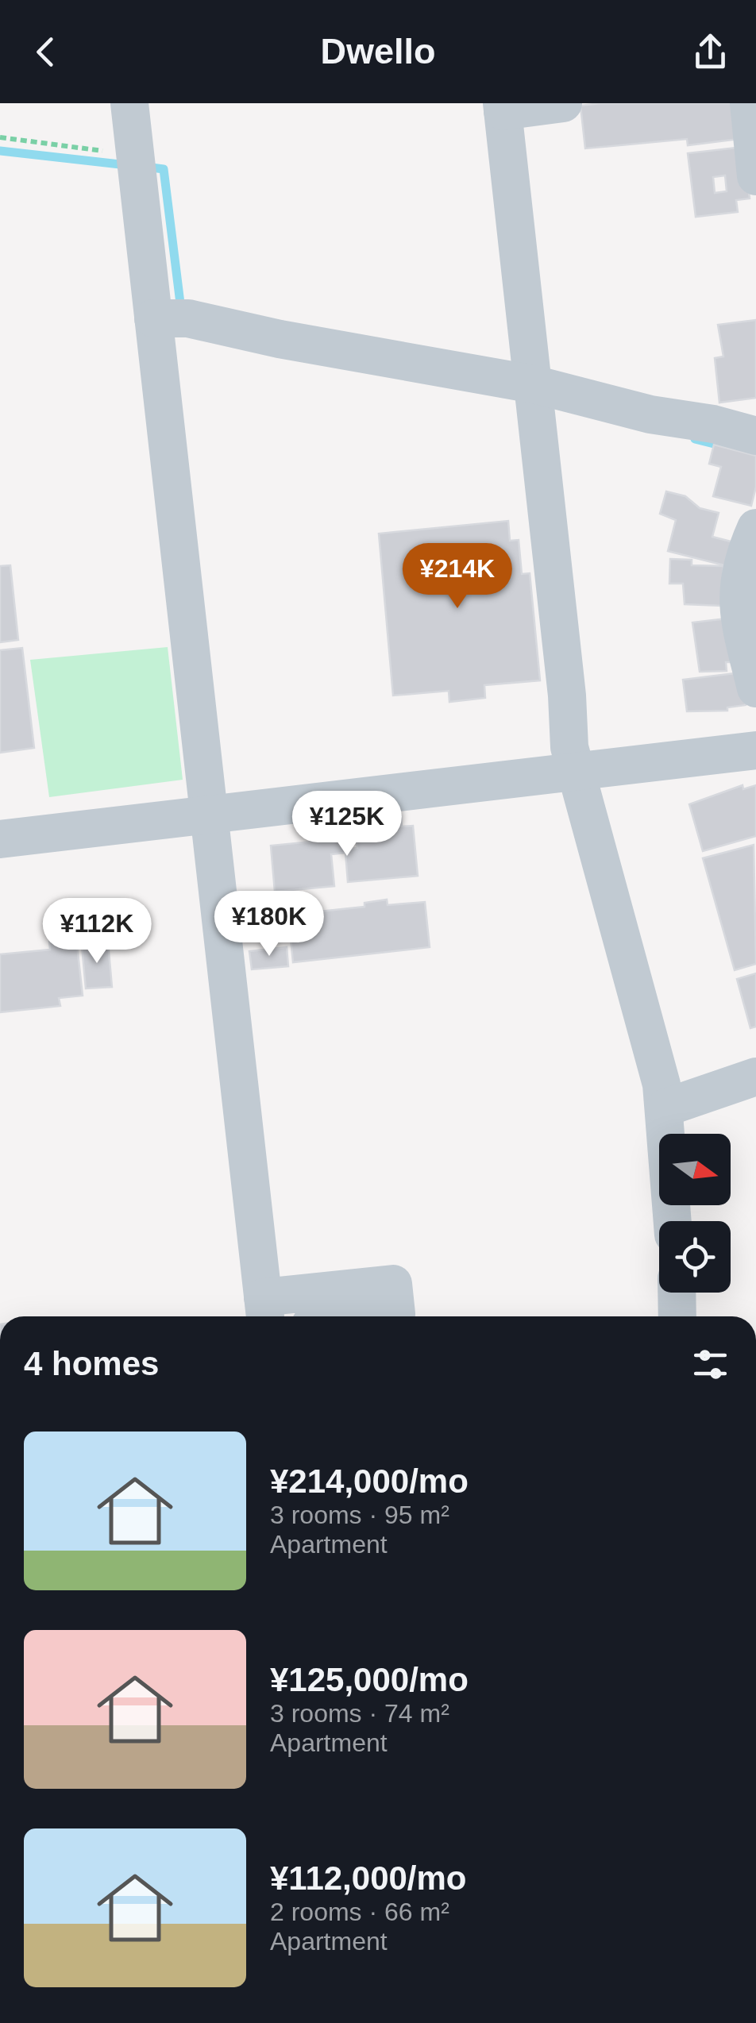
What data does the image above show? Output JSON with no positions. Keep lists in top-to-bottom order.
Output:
{
  "north": "right",
  "page": {
    "header": "Dwello",
    "price": [
      "¥214K",
      "¥125K",
      "¥180K",
      "¥112K"
    ],
    "heading": "4 homes",
    "list": [
      {
        "name": "¥214,000/mo",
        "note": "3 rooms · 95 m² · Apartment"
      },
      {
        "name": "¥125,000/mo",
        "note": "3 rooms · 74 m² · Apartment"
      },
      {
        "name": "¥112,000/mo",
        "note": "2 rooms · 66 m² · Apartment"
      }
    ]
  }
}
